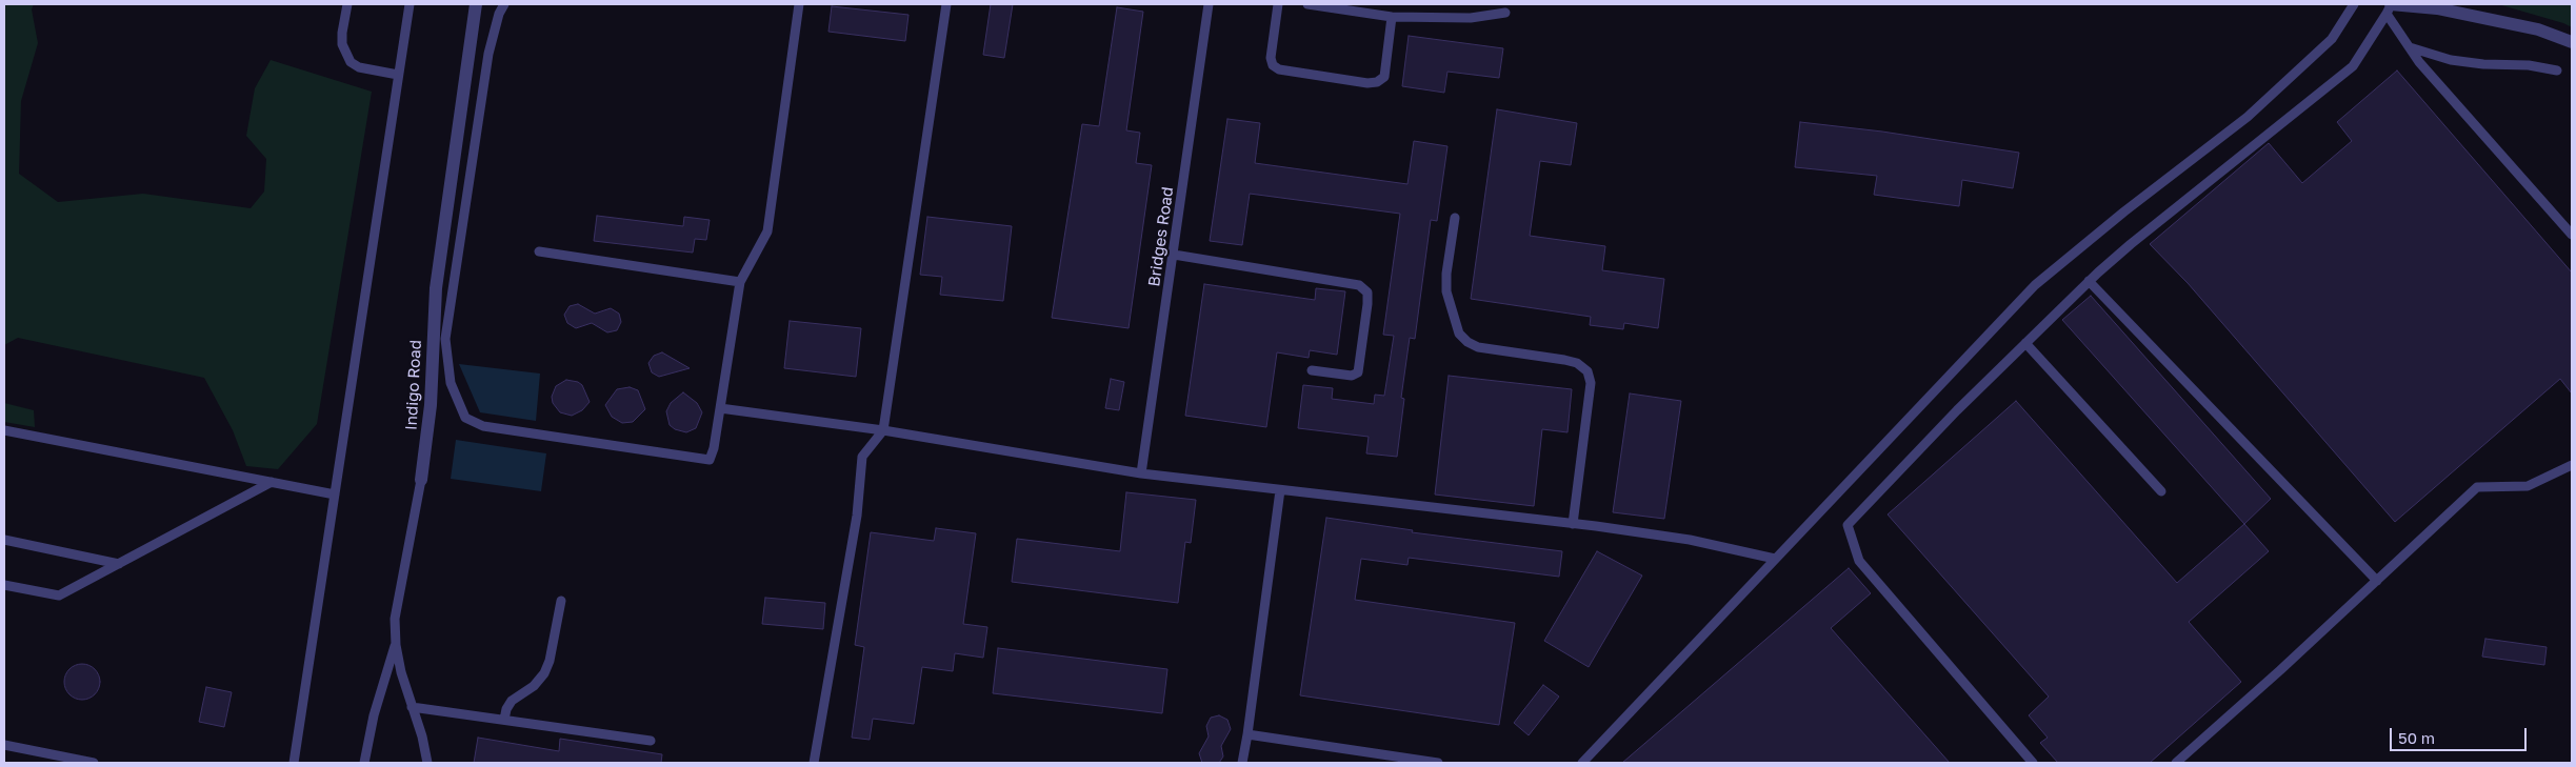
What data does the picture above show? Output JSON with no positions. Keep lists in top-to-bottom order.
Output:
{
  "streets": {
    "street": ["Indigo Road"],
    "lane": ["Bridges Road"]
  },
  "scale_bar": "50 m"
}
